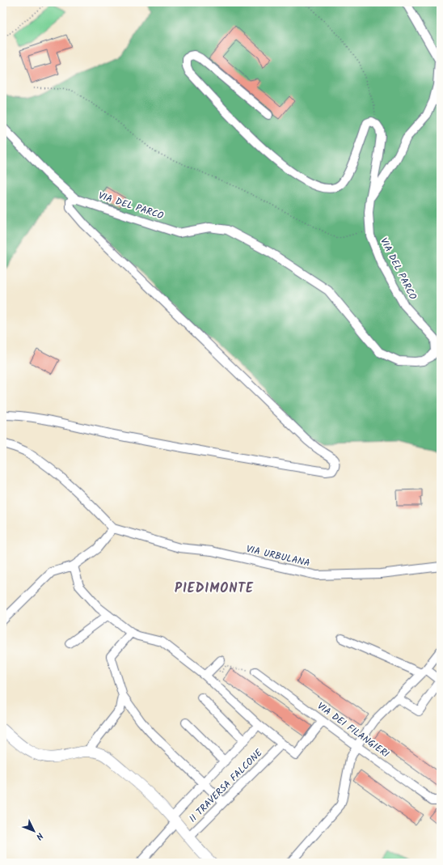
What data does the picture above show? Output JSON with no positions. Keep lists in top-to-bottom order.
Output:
{
  "streets": {
    "street": [
      "VIA DEL PARCO",
      "VIA URBULANA",
      "VIA DEI FILANGIERI",
      "II TRAVERSA FALCONE"
    ]
  },
  "districts": ["PIEDIMONTE"],
  "north": "bottom right"
}
